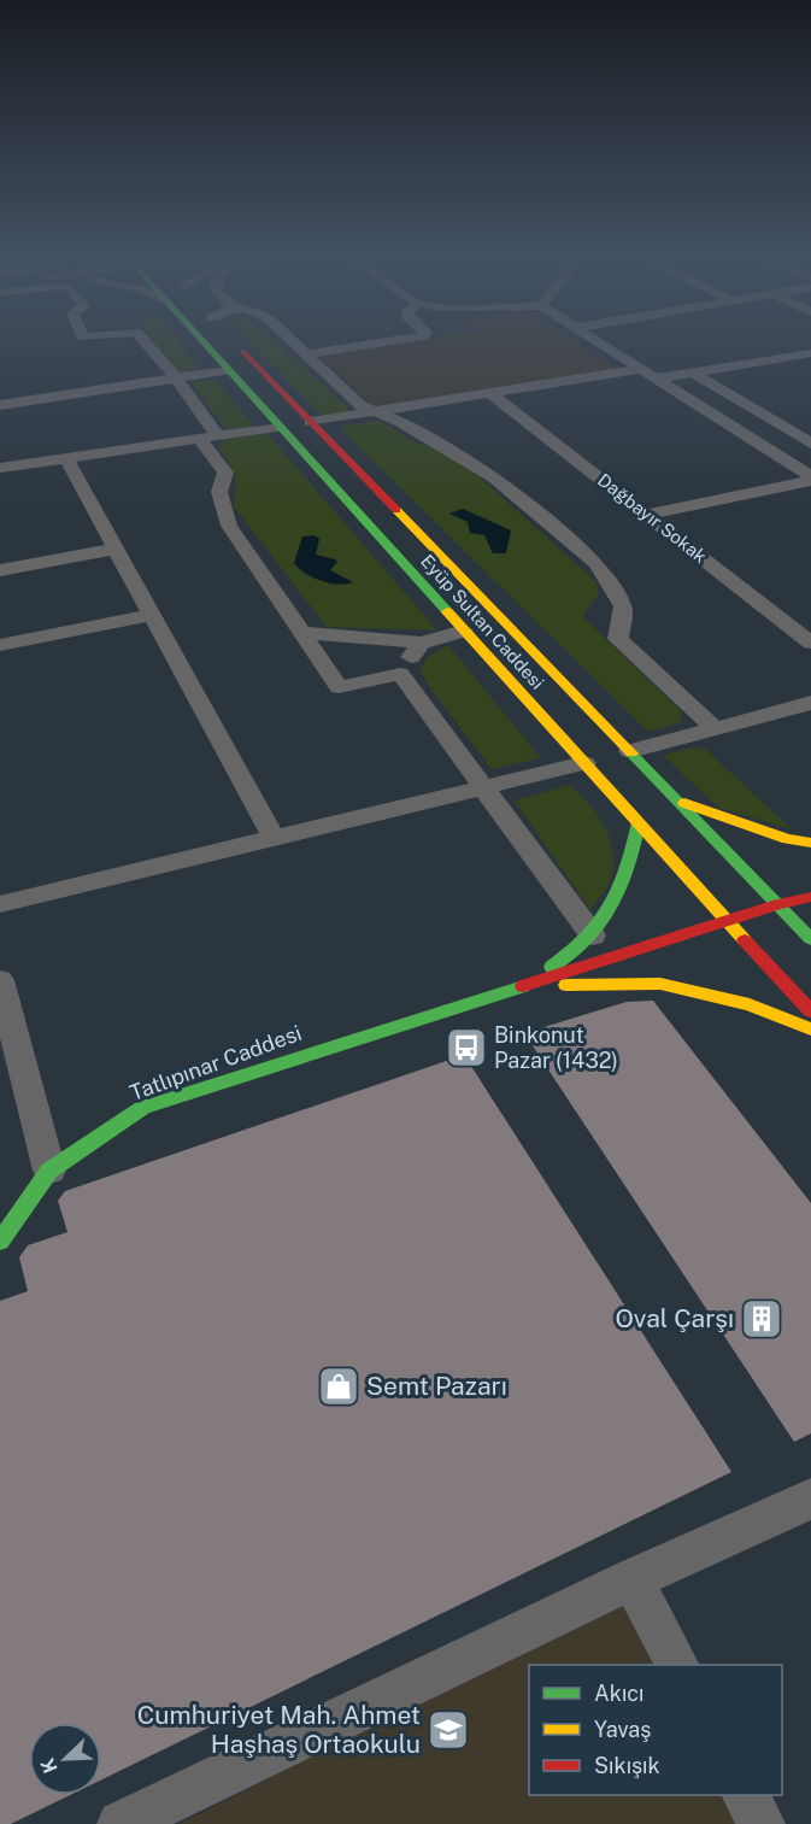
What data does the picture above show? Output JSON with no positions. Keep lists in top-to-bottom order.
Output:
{
  "streets": {
    "main road": ["Eyüp Sultan Caddesi", "Tatlıpınar Caddesi"],
    "street": ["Dağbayır Sokak"]
  },
  "places": {
    "bus stop": ["Binkonut Pazar (1432)"],
    "building": ["Oval Çarşı"],
    "shop": ["Semt Pazarı"],
    "school or university": ["Cumhuriyet Mah. Ahmet Haşhaş Ortaokulu"]
  },
  "legend": ["Akıcı", "Yavaş", "Sıkışık"],
  "north": "bottom left"
}
